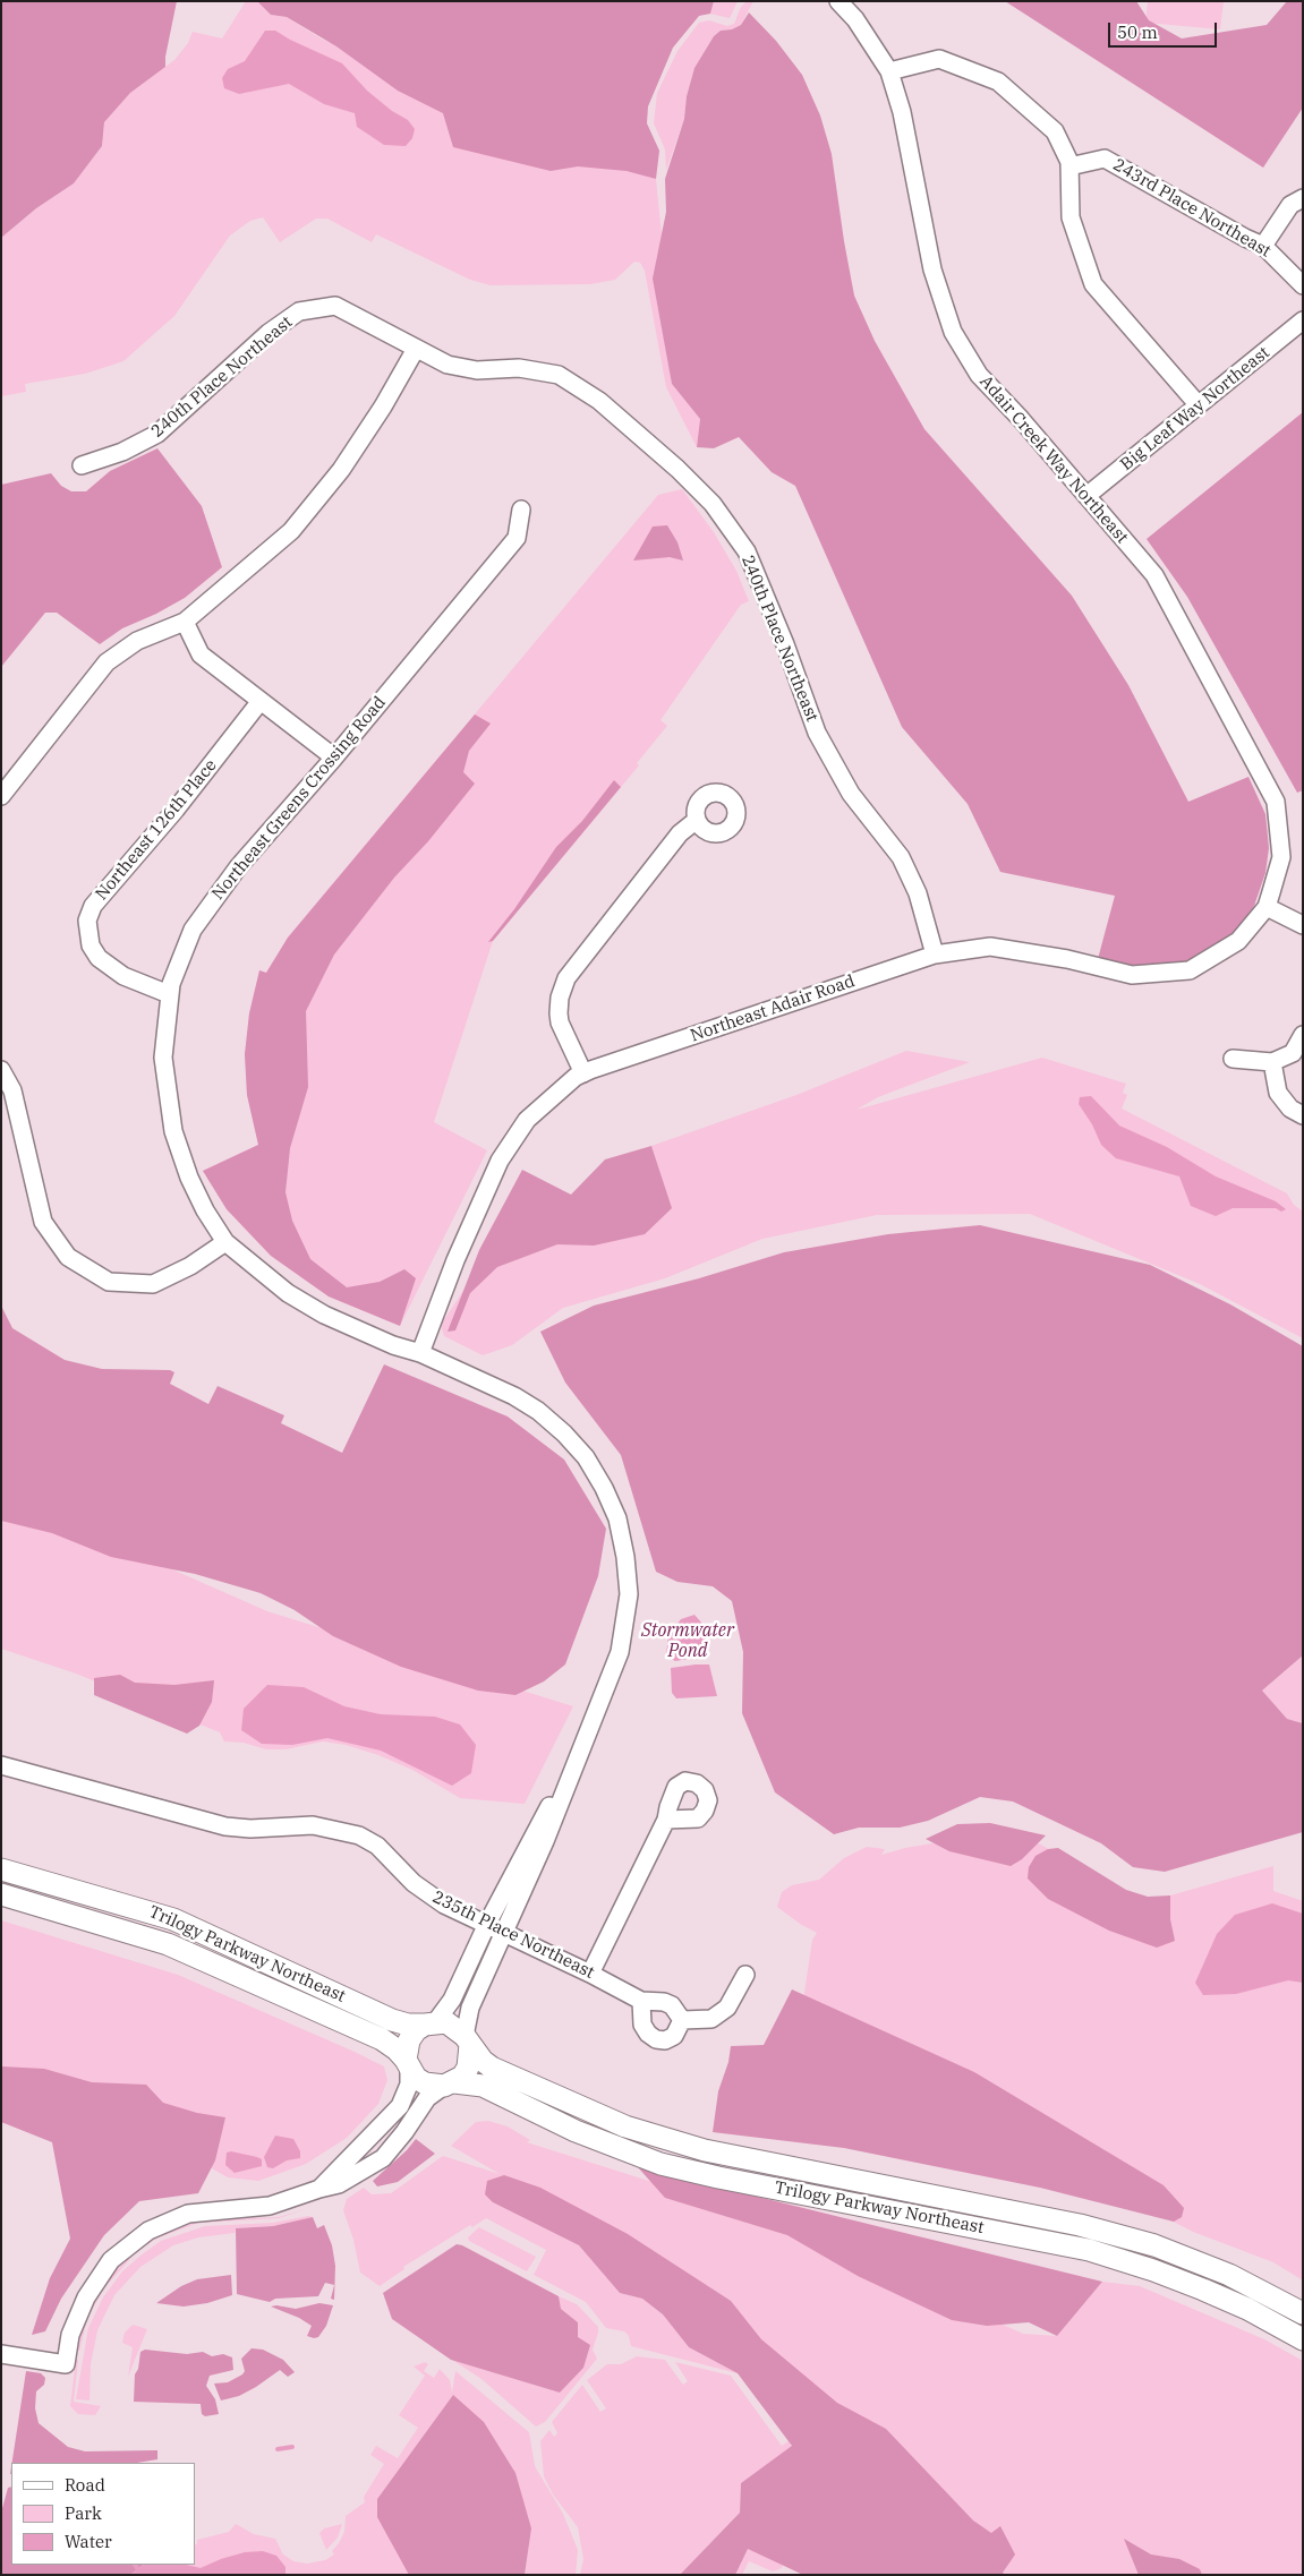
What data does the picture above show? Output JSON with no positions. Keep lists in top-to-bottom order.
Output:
{
  "streets": {
    "street": [
      "243rd Place Northeast",
      "240th Place Northeast",
      "Big Leaf Way Northeast",
      "Adair Creek Way Northeast",
      "Northeast Greens Crossing Road",
      "Northeast 126th Place",
      "Northeast Adair Road",
      "235th Place Northeast",
      "Trilogy Parkway Northeast"
    ]
  },
  "crossings": [
    ["240th Place Northeast", "Northeast Adair Road"],
    ["Big Leaf Way Northeast", "Adair Creek Way Northeast"],
    ["Adair Creek Way Northeast", "Northeast Adair Road"],
    ["Northeast Greens Crossing Road", "Northeast 126th Place"],
    ["Northeast Greens Crossing Road", "Northeast Adair Road"],
    ["Northeast Greens Crossing Road", "235th Place Northeast"],
    ["Northeast Greens Crossing Road", "Trilogy Parkway Northeast"]
  ],
  "water": ["Stormwater Pond"],
  "legend": ["Road", "Park", "Water"],
  "scale_bar": "50 m"
}
